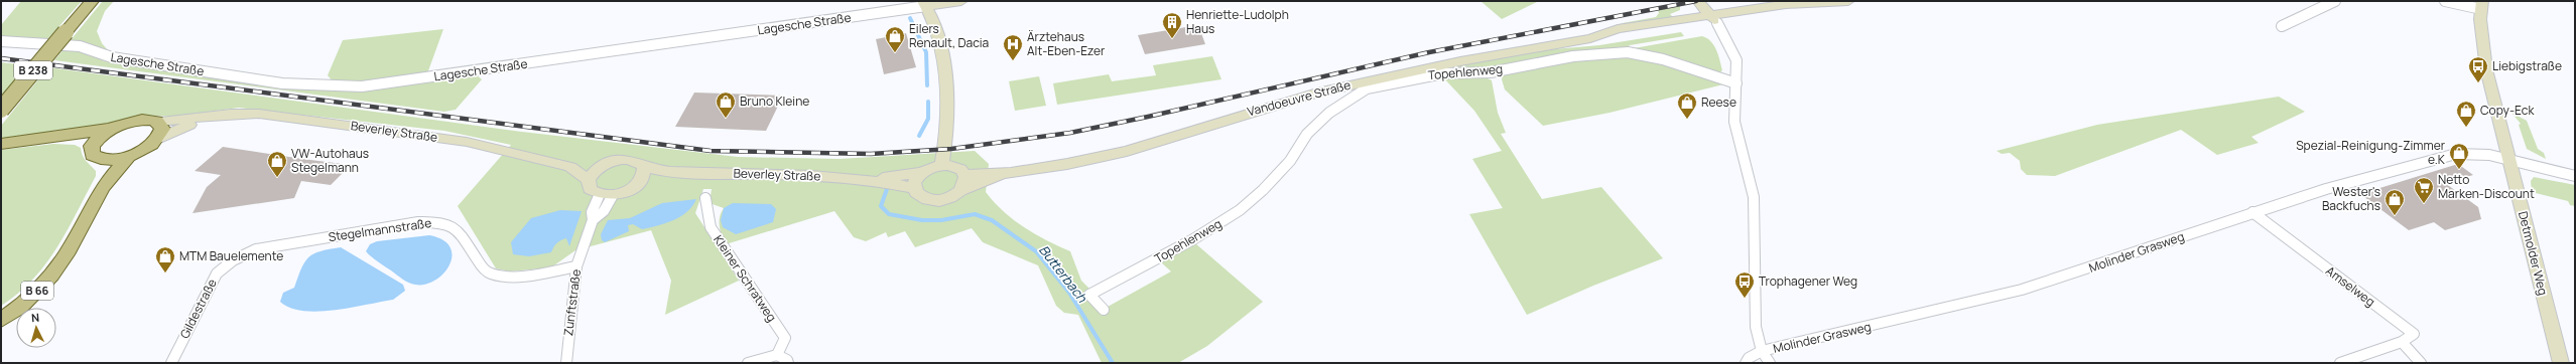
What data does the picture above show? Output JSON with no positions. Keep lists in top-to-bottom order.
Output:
{
  "streets": {
    "main road": ["B 238", "B 66"],
    "street": [
      "Lagesche Straße",
      "Topehlenweg",
      "Vandoeuvre Straße",
      "Beverley Straße",
      "Stegelmannstraße",
      "Molinder Grasweg",
      "Detmolder Weg",
      "Kleiner Schratweg",
      "Amselweg",
      "Zunftstraße",
      "Gildestraße"
    ]
  },
  "crossings": [
    ["Vandoeuvre Straße", "Beverley Straße"],
    ["Beverley Straße", "Zunftstraße"],
    ["Stegelmannstraße", "Zunftstraße"],
    ["Stegelmannstraße", "Gildestraße"],
    ["Molinder Grasweg", "Detmolder Weg"],
    ["Molinder Grasweg", "Amselweg"]
  ],
  "water": ["Butterbach"],
  "places": {
    "building": ["Henriette-Ludolph Haus"],
    "shop": [
      "Eilers Renault, Dacia",
      "Bruno Kleine",
      "Reese",
      "Copy-Eck",
      "Spezial-Reinigung-Zimmer e.K",
      "VW-Autohaus Stegelmann",
      "Wester's Backfuchs",
      "MTM Bauelemente"
    ],
    "hospital": ["Ärztehaus Alt-Eben-Ezer"],
    "bus stop": ["Liebigstraße", "Trophagener Weg"],
    "supermarket": ["Netto Marken-Discount"]
  },
  "north": "top"
}
